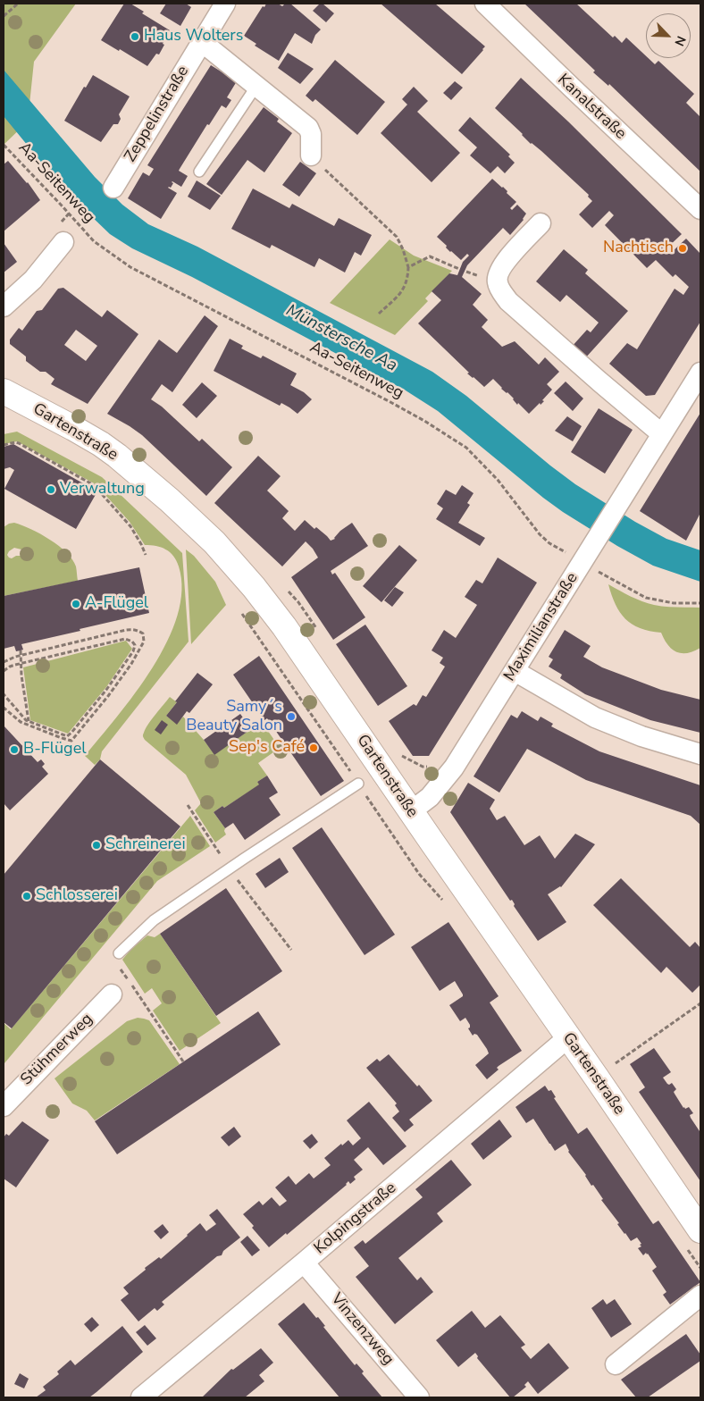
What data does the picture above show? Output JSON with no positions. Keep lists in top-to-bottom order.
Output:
{
  "streets": {
    "street": [
      "Kanalstraße",
      "Zeppelinstraße",
      "Gartenstraße",
      "Maximilianstraße",
      "Stühmerweg",
      "Kolpingstraße",
      "Vinzenzweg"
    ],
    "path": ["Aa-Seitenweg"]
  },
  "crossings": [
    ["Aa-Seitenweg", "Maximilianstraße"],
    ["Gartenstraße", "Maximilianstraße"],
    ["Gartenstraße", "Kolpingstraße"],
    ["Kolpingstraße", "Vinzenzweg"]
  ],
  "water": ["Münstersche Aa"],
  "places": [
    "Haus Wolters",
    "Nachtisch",
    "Verwaltung",
    "A-Flügel",
    "Samy´s Beauty Salon",
    "Sep's Café",
    "B-Flügel",
    "Schreinerei",
    "Schlosserei"
  ],
  "north": "bottom right"
}
